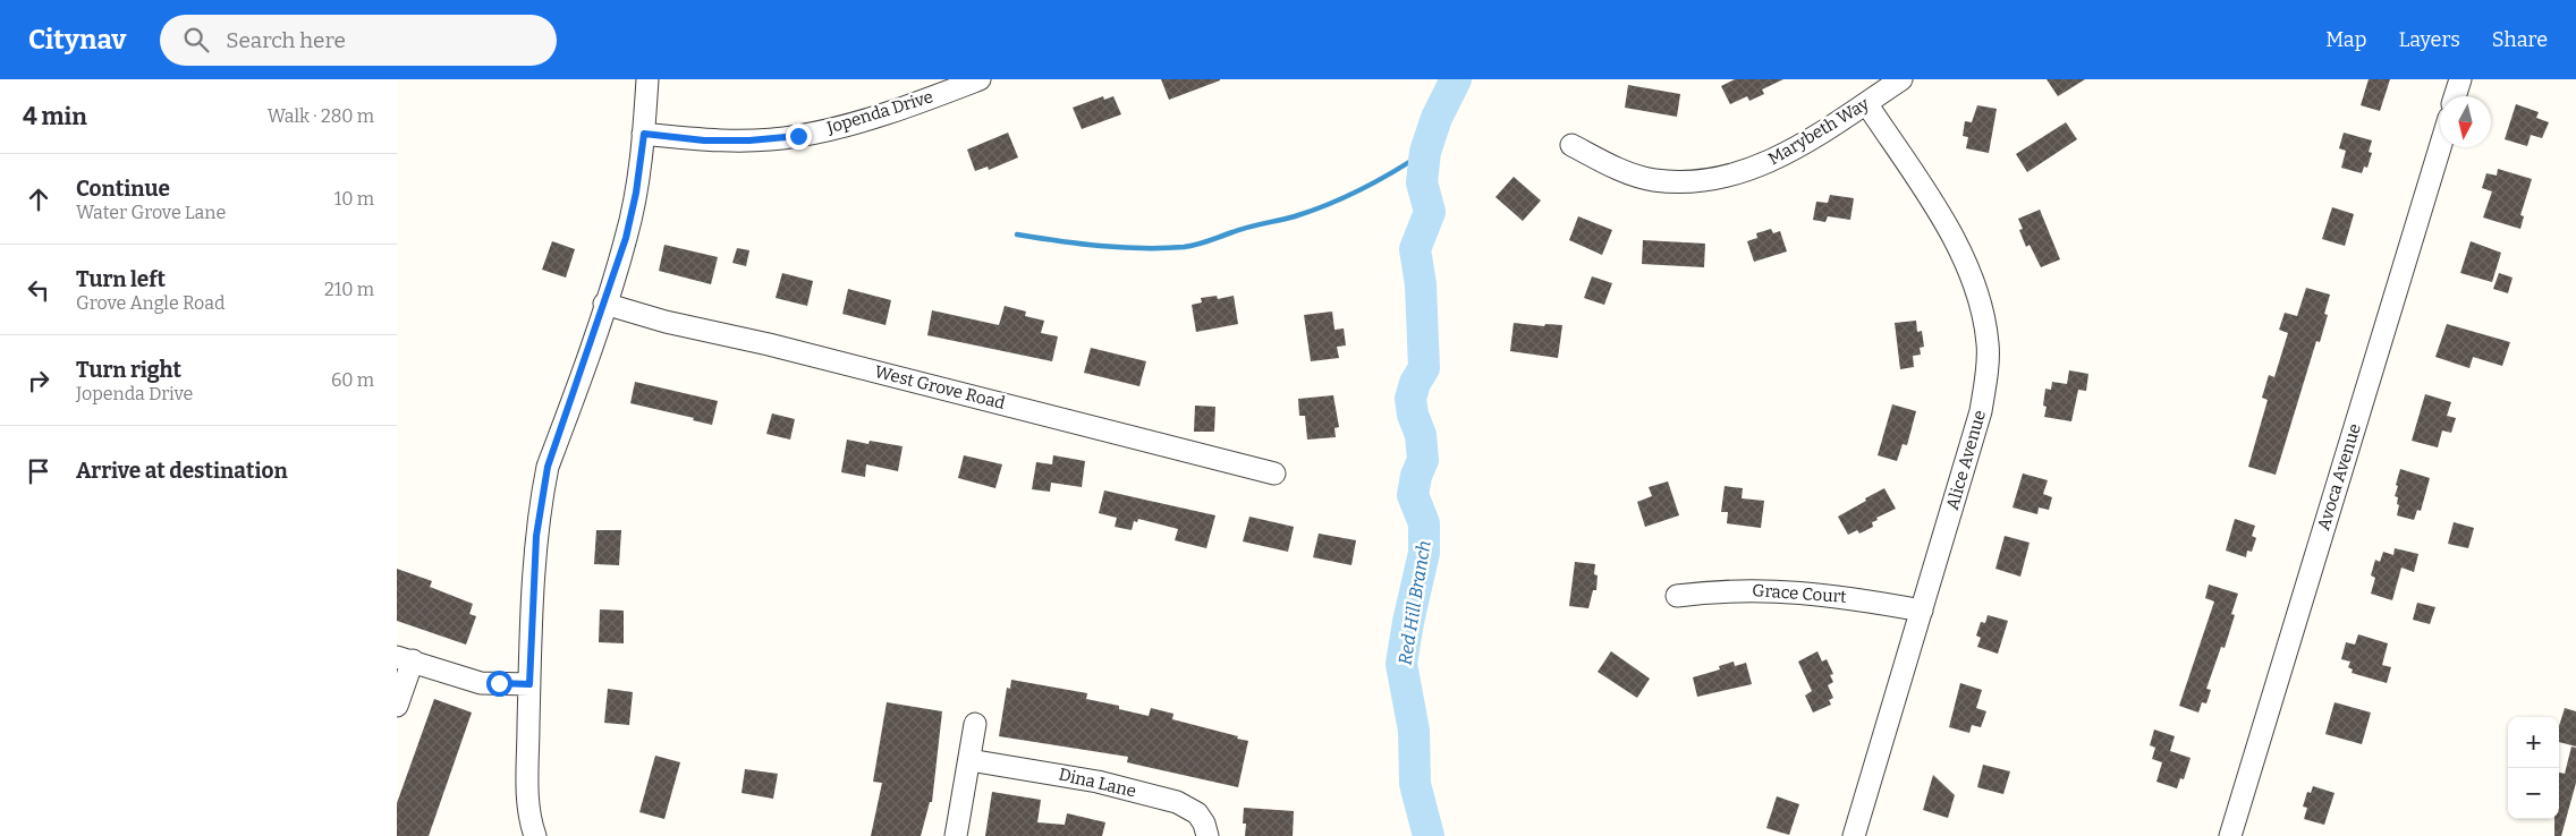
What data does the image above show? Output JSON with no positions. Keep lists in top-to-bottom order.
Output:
{
  "streets": {
    "street": [
      "Jopenda Drive",
      "Marybeth Way",
      "West Grove Road",
      "Alice Avenue",
      "Avoca Avenue",
      "Grace Court",
      "Dina Lane"
    ]
  },
  "crossings": [
    ["Marybeth Way", "Alice Avenue"],
    ["Alice Avenue", "Grace Court"]
  ],
  "water": ["Red Hill Branch"],
  "north": "bottom",
  "page": {
    "header": "Citynav",
    "search": "Search here",
    "nav": ["Map", "Layers", "Share"],
    "heading": ["4 min", "Walk · 280 m"],
    "list": [
      ["Continue", "Water Grove Lane", "10 m"],
      ["Turn left", "Grove Angle Road", "210 m"],
      ["Turn right", "Jopenda Drive", "60 m"],
      "Arrive at destination"
    ],
    "map_buttons": ["+", "−"]
  }
}
